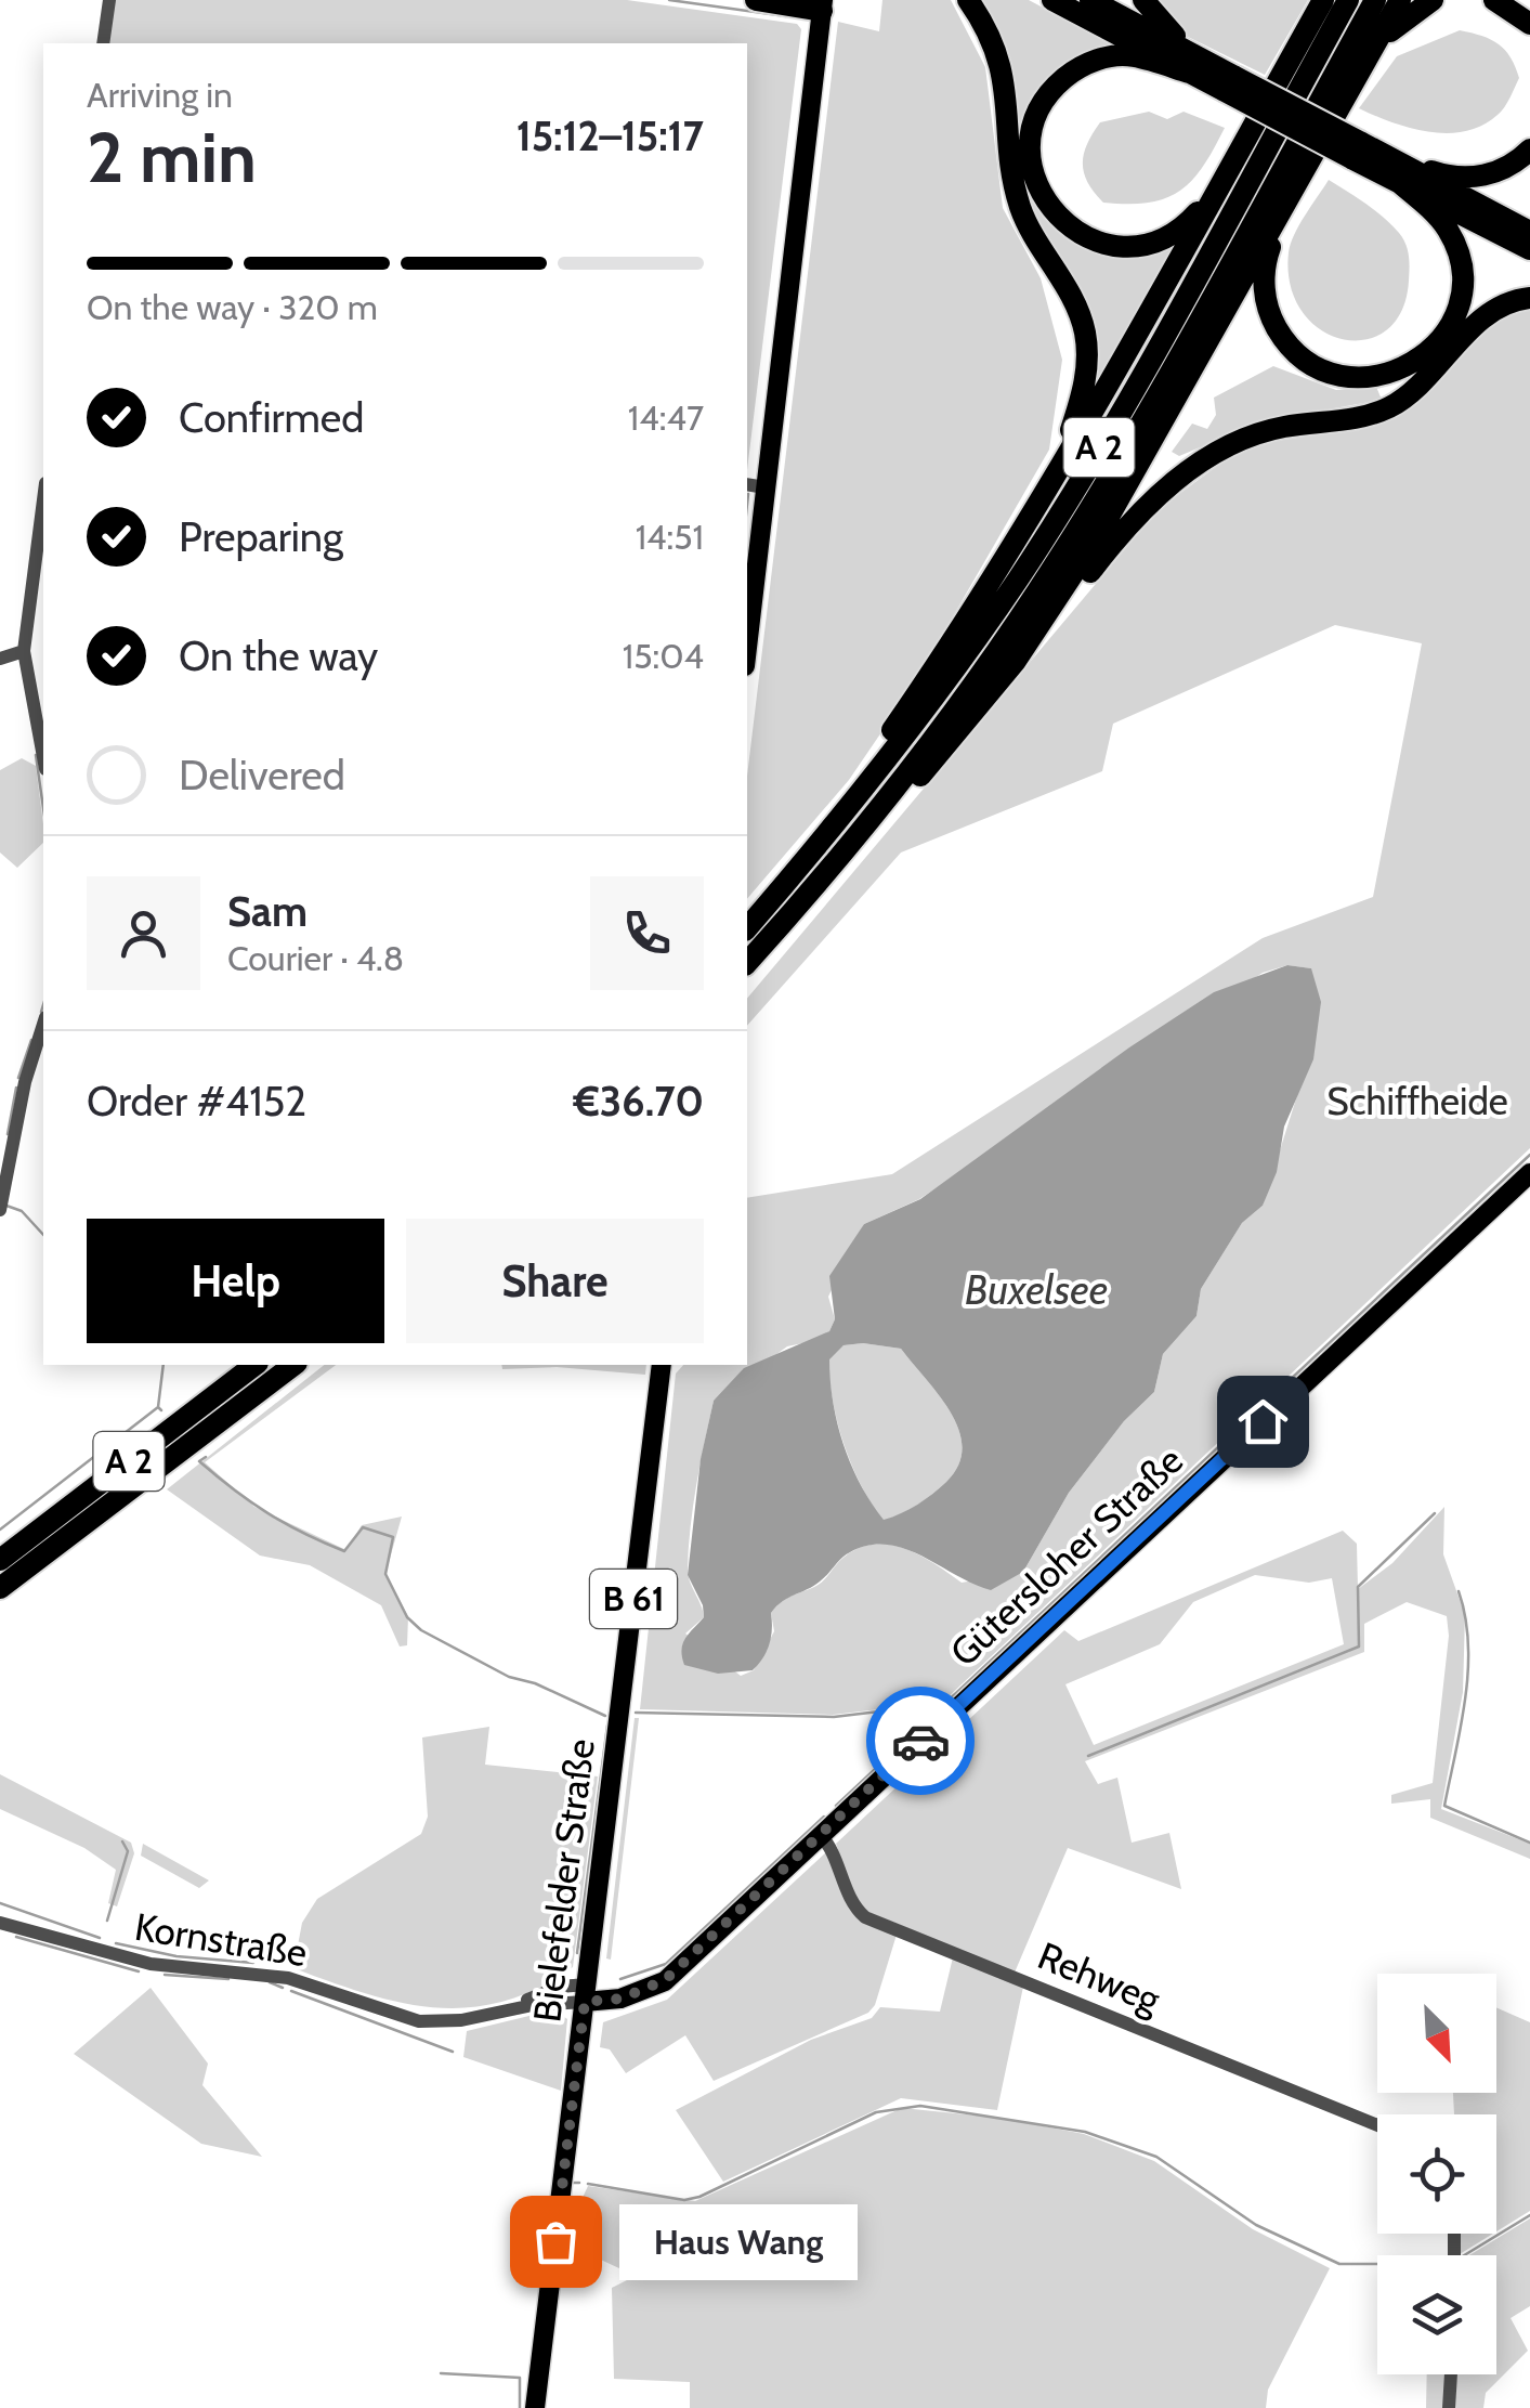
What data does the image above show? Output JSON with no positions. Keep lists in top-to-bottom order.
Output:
{
  "streets": {
    "highway": ["A 2"],
    "main road": ["Gütersloher Straße", "B 61", "Bielefelder Straße"],
    "street": ["Kornstraße", "Rehweg"]
  },
  "crossings": [
    ["Gütersloher Straße", "Bielefelder Straße"],
    ["Gütersloher Straße", "Kornstraße"],
    ["Gütersloher Straße", "Rehweg"],
    ["Bielefelder Straße", "Kornstraße"]
  ],
  "water": ["Buxelsee"],
  "parks": ["Schiffheide"],
  "places": ["Haus Wang"],
  "north": "bottom right",
  "page": {
    "heading": ["2 min", "Arriving in", "15:12–15:17"],
    "panel": [
      "Sam",
      "Courier · 4.8",
      "Order #4152",
      "€36.70"
    ],
    "bar": "On the way · 320 m",
    "list": [
      ["Confirmed", "14:47"],
      ["Preparing", "14:51"],
      ["On the way", "15:04"],
      "Delivered"
    ],
    "buttons": ["Help", "Share"],
    "bubble": "Haus Wang"
  }
}
